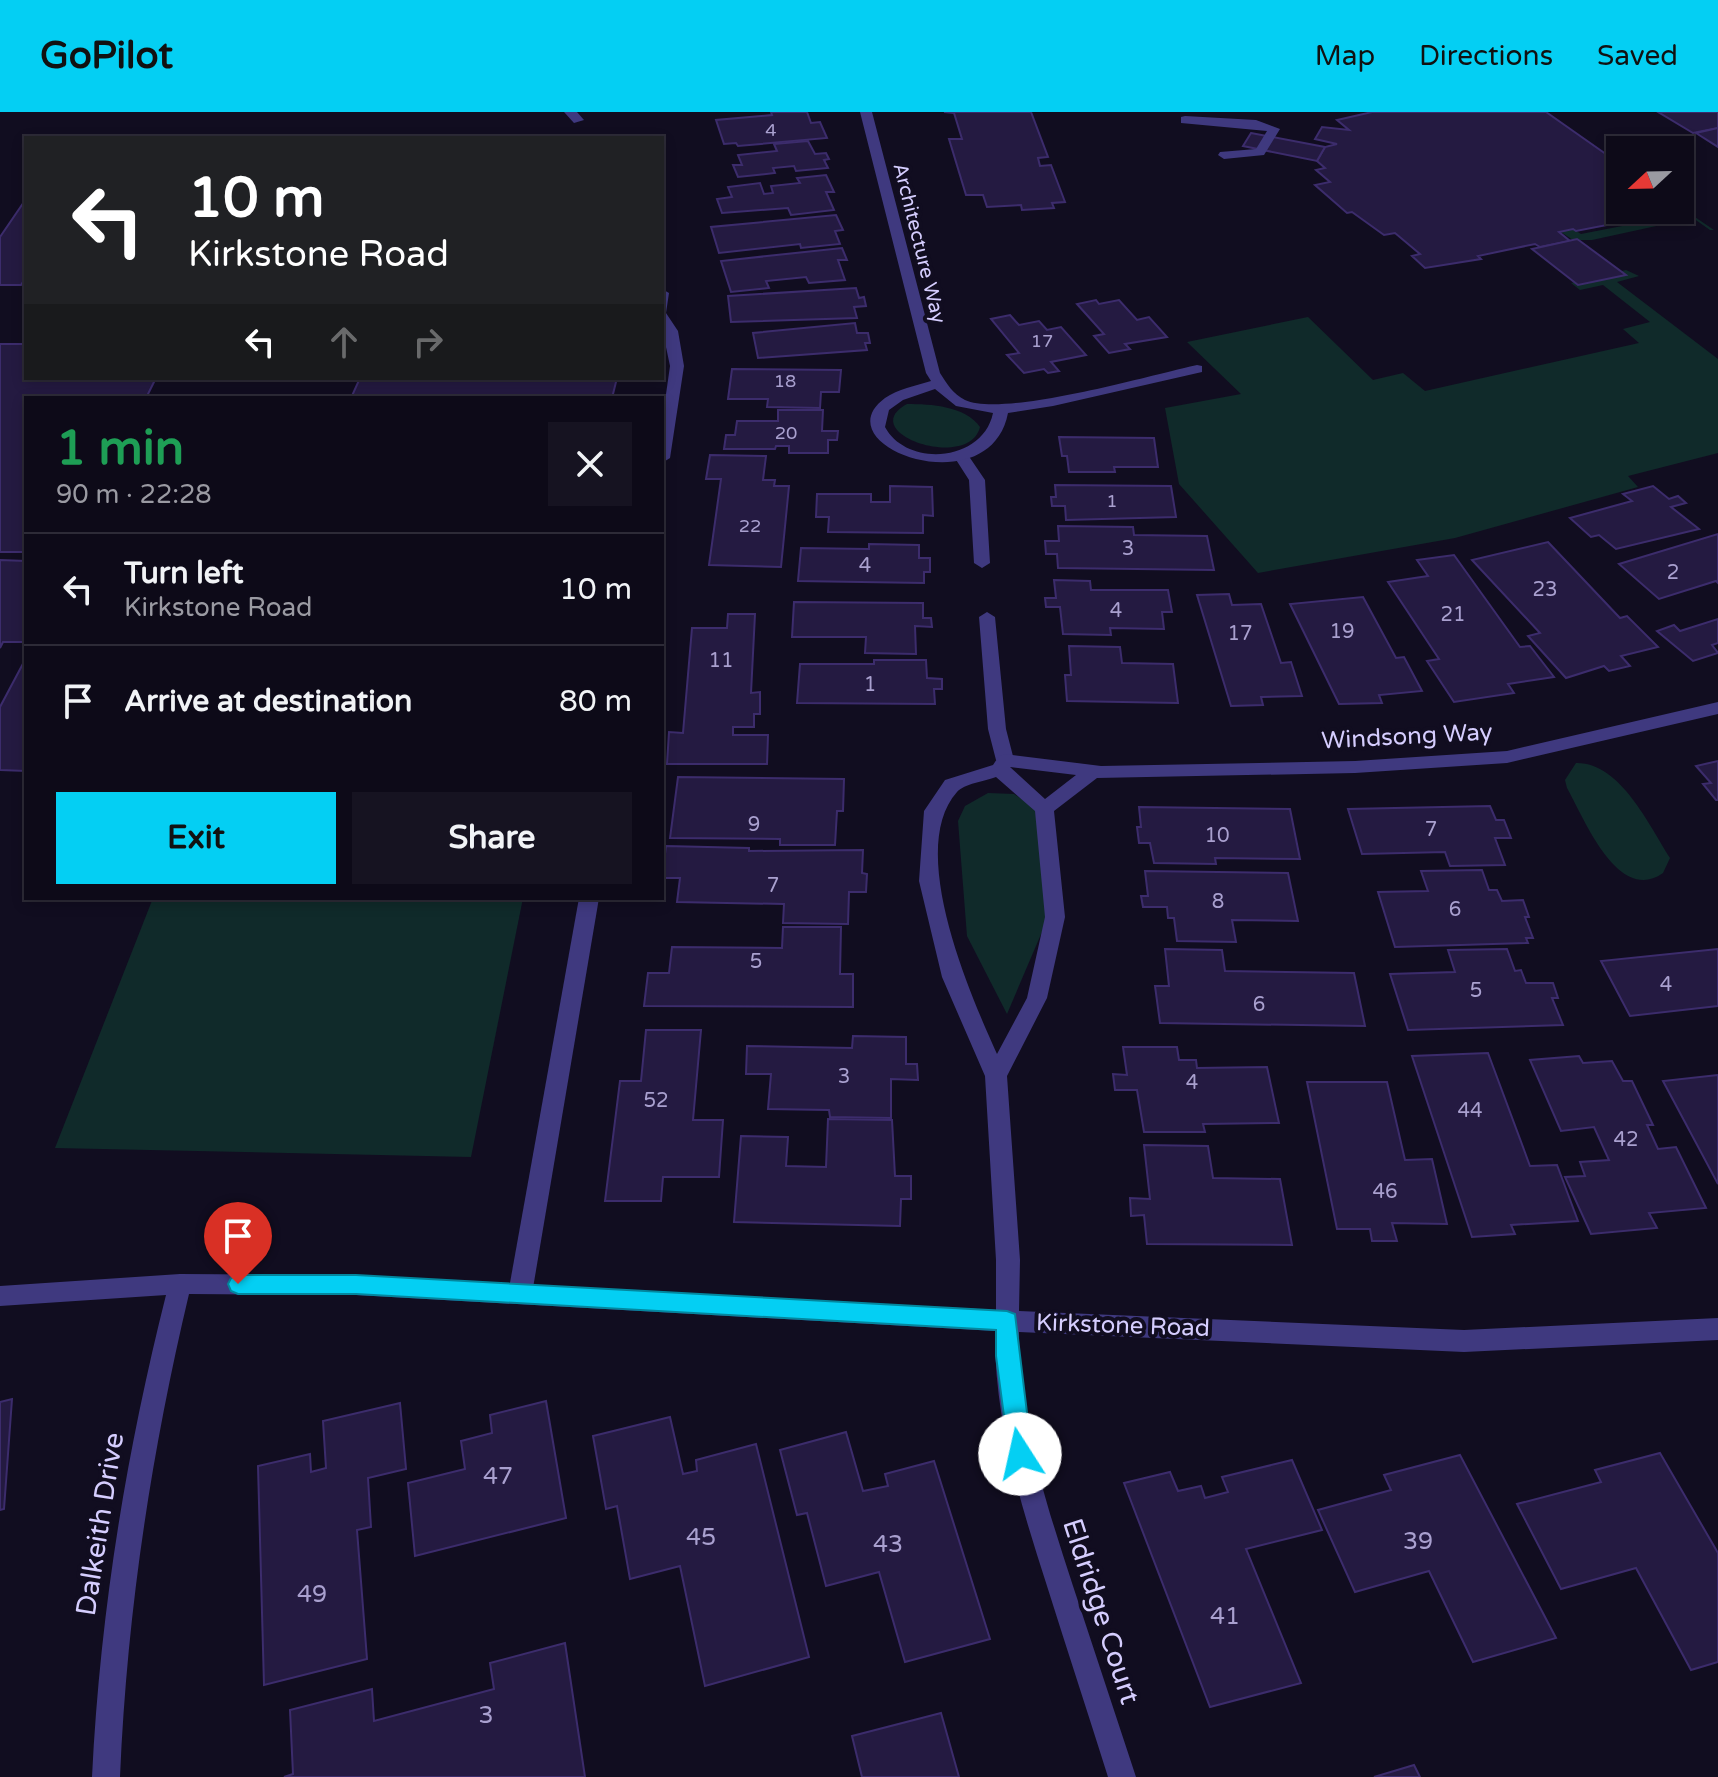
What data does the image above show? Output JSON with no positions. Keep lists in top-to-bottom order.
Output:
{
  "streets": {
    "street": [
      "Architecture Way",
      "Windsong Way",
      "Kirkstone Road",
      "Dalkeith Drive",
      "Eldridge Court"
    ]
  },
  "crossings": [
    ["Windsong Way", "Kirkstone Road"],
    ["Windsong Way", "Eldridge Court"],
    ["Kirkstone Road", "Dalkeith Drive"],
    ["Kirkstone Road", "Eldridge Court"]
  ],
  "house_numbers": [
    "4",
    "17",
    "18",
    "20",
    "1",
    "22",
    "3",
    "4",
    "2",
    "23",
    "4",
    "21",
    "19",
    "17",
    "11",
    "1",
    "9",
    "7",
    "10",
    "7",
    "8",
    "6",
    "5",
    "4",
    "5",
    "6",
    "3",
    "4",
    "52",
    "44",
    "42",
    "46",
    "47",
    "45",
    "39",
    "43",
    "49",
    "41",
    "3"
  ],
  "north": "left",
  "page": {
    "header": "GoPilot",
    "nav": ["Map", "Directions", "Saved"],
    "turn": ["10 m", "Kirkstone Road"],
    "heading": ["1 min", "90 m · 22:28"],
    "list": [
      {
        "name": "Turn left",
        "note": "Kirkstone Road",
        "value": "10 m"
      },
      {
        "name": "Arrive at destination",
        "value": "80 m"
      }
    ],
    "buttons": ["Exit", "Share"]
  }
}
